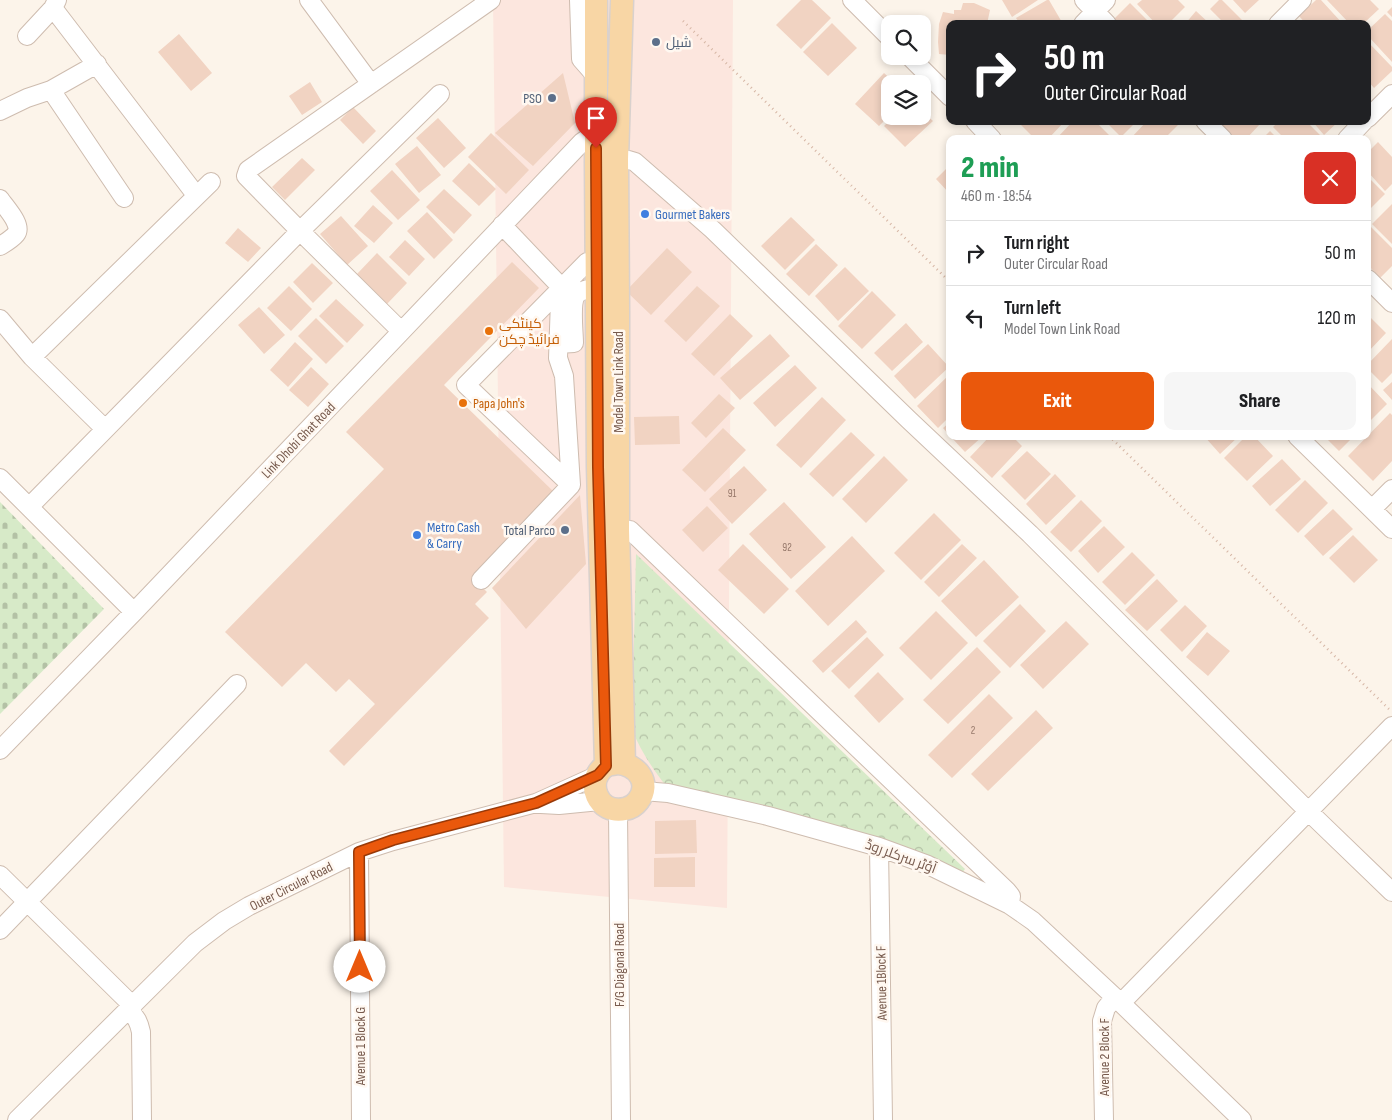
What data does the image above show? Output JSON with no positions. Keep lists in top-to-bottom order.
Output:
{
  "streets": {
    "main road": ["Model Town Link Road"],
    "street": [
      "Link Dhobi Ghat Road",
      "آؤٹر سرکلر روڈ",
      "Outer Circular Road",
      "F/G Diagonal Road",
      "Avenue 1Block F",
      "Avenue 1 Block G",
      "Avenue 2 Block F"
    ]
  },
  "crossings": [
    ["Model Town Link Road", "Link Dhobi Ghat Road"],
    ["Model Town Link Road", "آؤٹر سرکلر روڈ"],
    ["Model Town Link Road", "Outer Circular Road"],
    ["Model Town Link Road", "F/G Diagonal Road"],
    ["آؤٹر سرکلر روڈ", "Outer Circular Road"],
    ["آؤٹر سرکلر روڈ", "F/G Diagonal Road"],
    ["آؤٹر سرکلر روڈ", "Avenue 1Block F"],
    ["آؤٹر سرکلر روڈ", "Avenue 2 Block F"],
    ["Outer Circular Road", "F/G Diagonal Road"],
    ["Outer Circular Road", "Avenue 1 Block G"]
  ],
  "places": [
    "شیل",
    "PSO",
    "Gourmet Bakers",
    "کینٹکی فرائیڈ چکن",
    "Papa John's",
    "Total Parco",
    "Metro Cash & Carry"
  ],
  "house_numbers": ["91", "92", "2"],
  "page": {
    "turn": ["50 m", "Outer Circular Road"],
    "heading": ["2 min", "460 m · 18:54"],
    "list": [
      {
        "name": "Turn right",
        "note": "Outer Circular Road",
        "value": "50 m"
      },
      {
        "name": "Turn left",
        "note": "Model Town Link Road",
        "value": "120 m"
      }
    ],
    "buttons": ["Exit", "Share"]
  }
}
